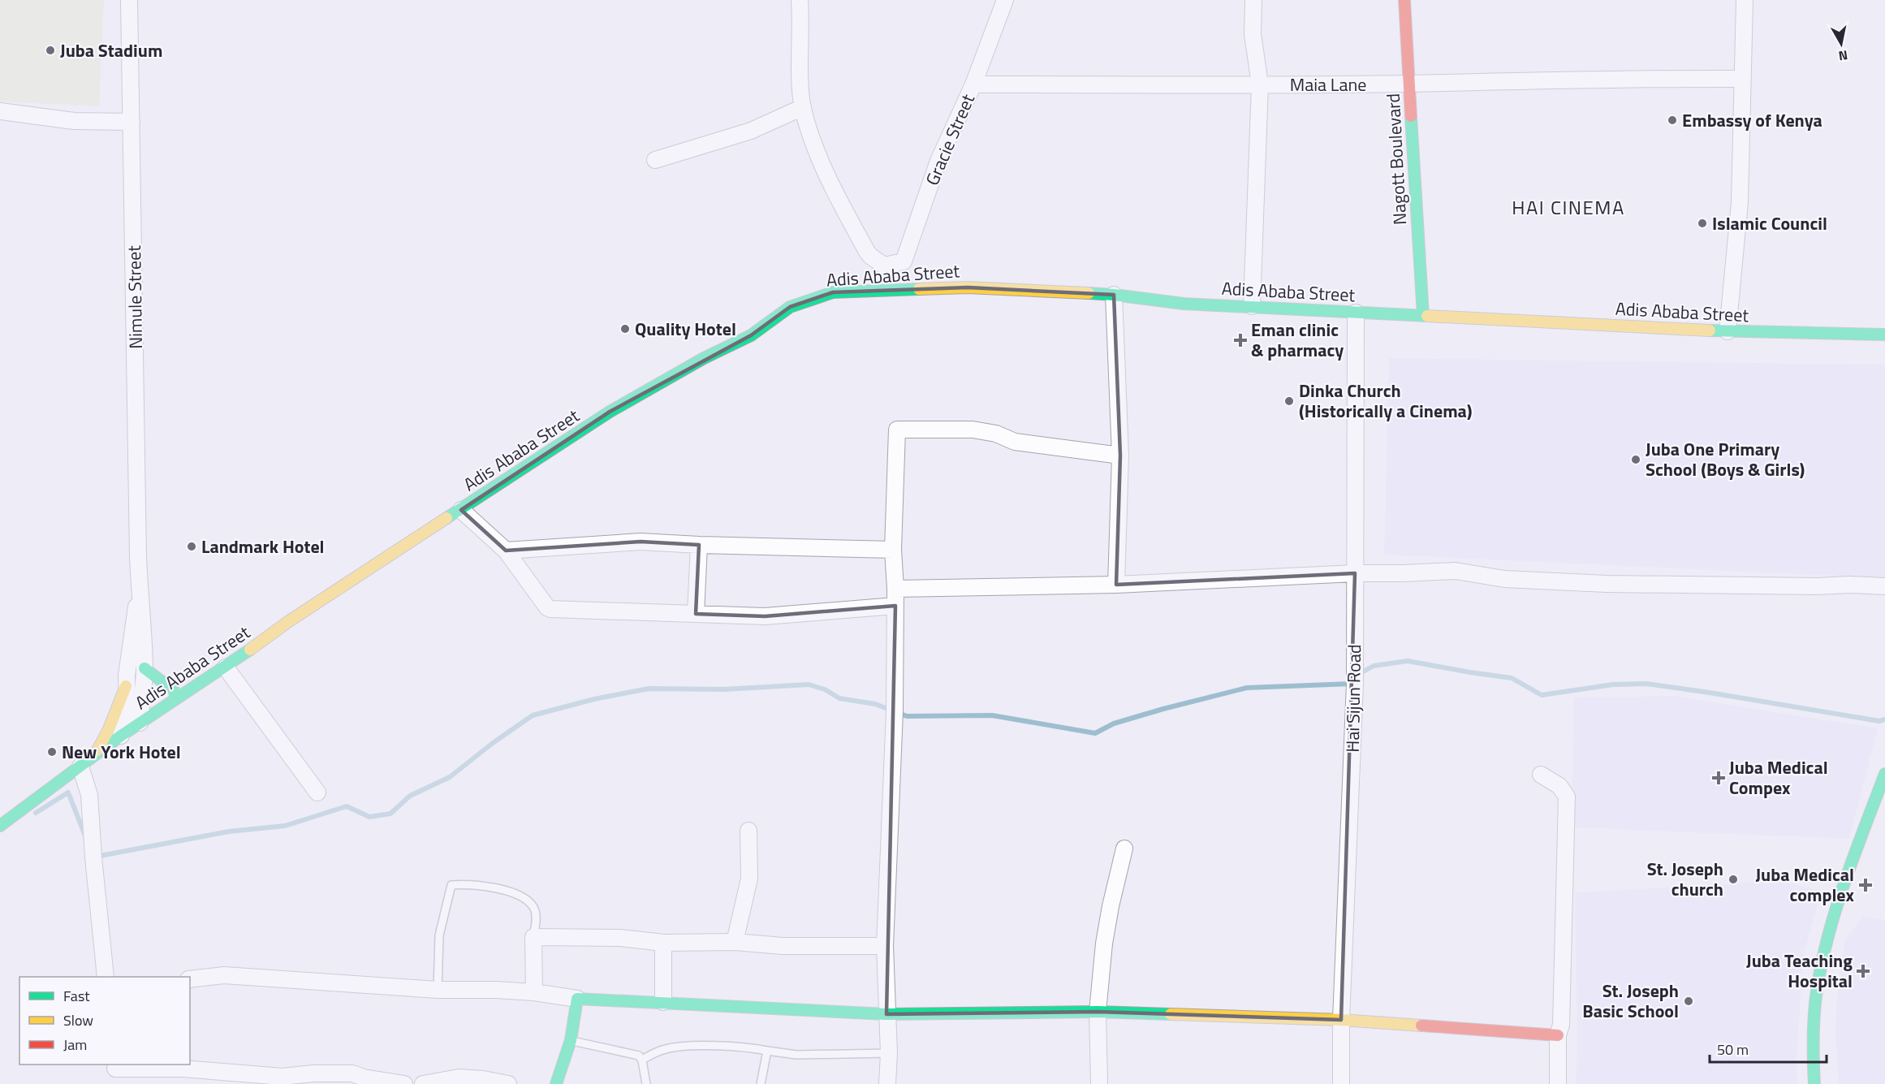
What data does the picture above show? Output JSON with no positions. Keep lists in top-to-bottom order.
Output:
{
  "streets": {
    "street": [
      "Maia Lane",
      "Gracie Street",
      "Nagott Boulevard",
      "Adis Ababa Street",
      "Nimule Street",
      "Hai Sijun Road"
    ]
  },
  "crossings": [
    ["Maia Lane", "Gracie Street"],
    ["Maia Lane", "Nagott Boulevard"],
    ["Gracie Street", "Adis Ababa Street"],
    ["Nagott Boulevard", "Adis Ababa Street"],
    ["Adis Ababa Street", "Nimule Street"],
    ["Adis Ababa Street", "Hai Sijun Road"]
  ],
  "districts": ["HAI CINEMA"],
  "places": {
    "other": [
      "Juba Stadium",
      "Embassy of Kenya",
      "Islamic Council",
      "Quality Hotel",
      "Dinka Church (Historically a Cinema)",
      "Juba One Primary School (Boys & Girls)",
      "Landmark Hotel",
      "New York Hotel",
      "St. Joseph church",
      "St. Joseph Basic School"
    ],
    "health": [
      "Eman clinic & pharmacy",
      "Juba Medical Compex",
      "Juba Medical complex",
      "Juba Teaching Hospital"
    ]
  },
  "legend": ["Fast", "Slow", "Jam"],
  "scale_bar": "50 m",
  "north": "bottom"
}
